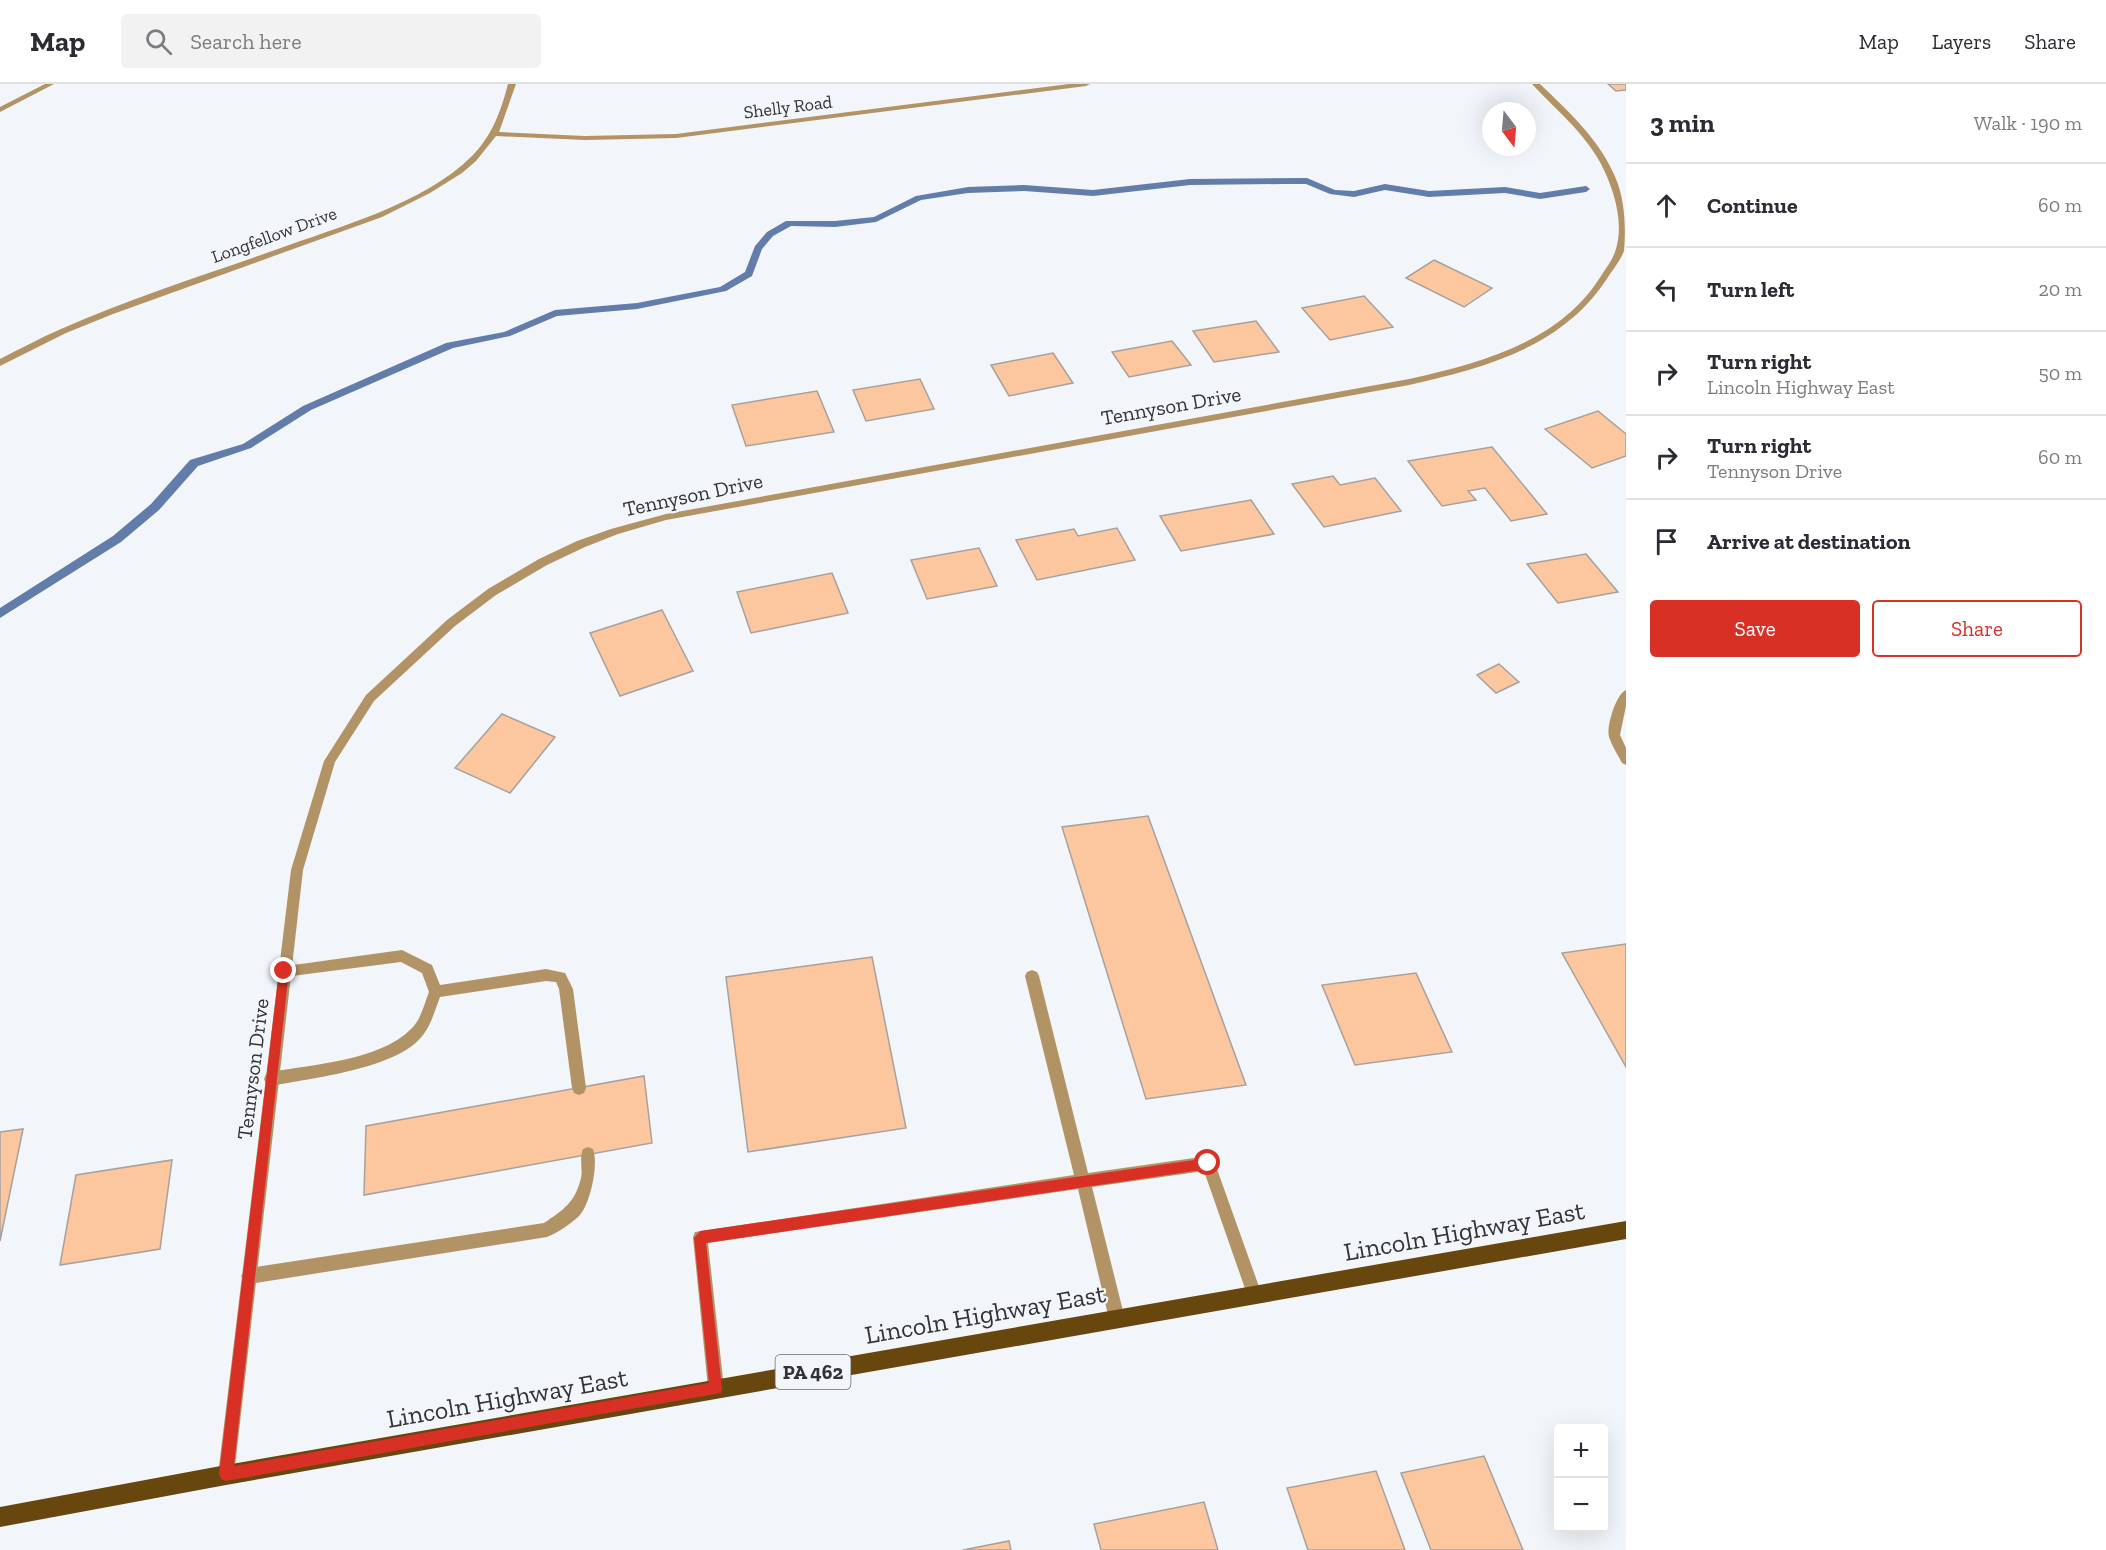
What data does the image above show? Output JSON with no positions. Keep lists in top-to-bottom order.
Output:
{
  "streets": {
    "main road": ["Lincoln Highway East", "PA 462"],
    "street": ["Shelly Road", "Longfellow Drive", "Tennyson Drive"]
  },
  "crossings": [
    ["Shelly Road", "Longfellow Drive"],
    ["Tennyson Drive", "Lincoln Highway East"]
  ],
  "north": "bottom",
  "page": {
    "header": "Map",
    "search": "Search here",
    "nav": ["Map", "Layers", "Share"],
    "heading": ["3 min", "Walk · 190 m"],
    "list": [
      ["Continue", "60 m"],
      ["Turn left", "20 m"],
      ["Turn right", "Lincoln Highway East", "50 m"],
      ["Turn right", "Tennyson Drive", "60 m"],
      "Arrive at destination"
    ],
    "buttons": ["Save", "Share"],
    "map_buttons": ["+", "−"]
  }
}
